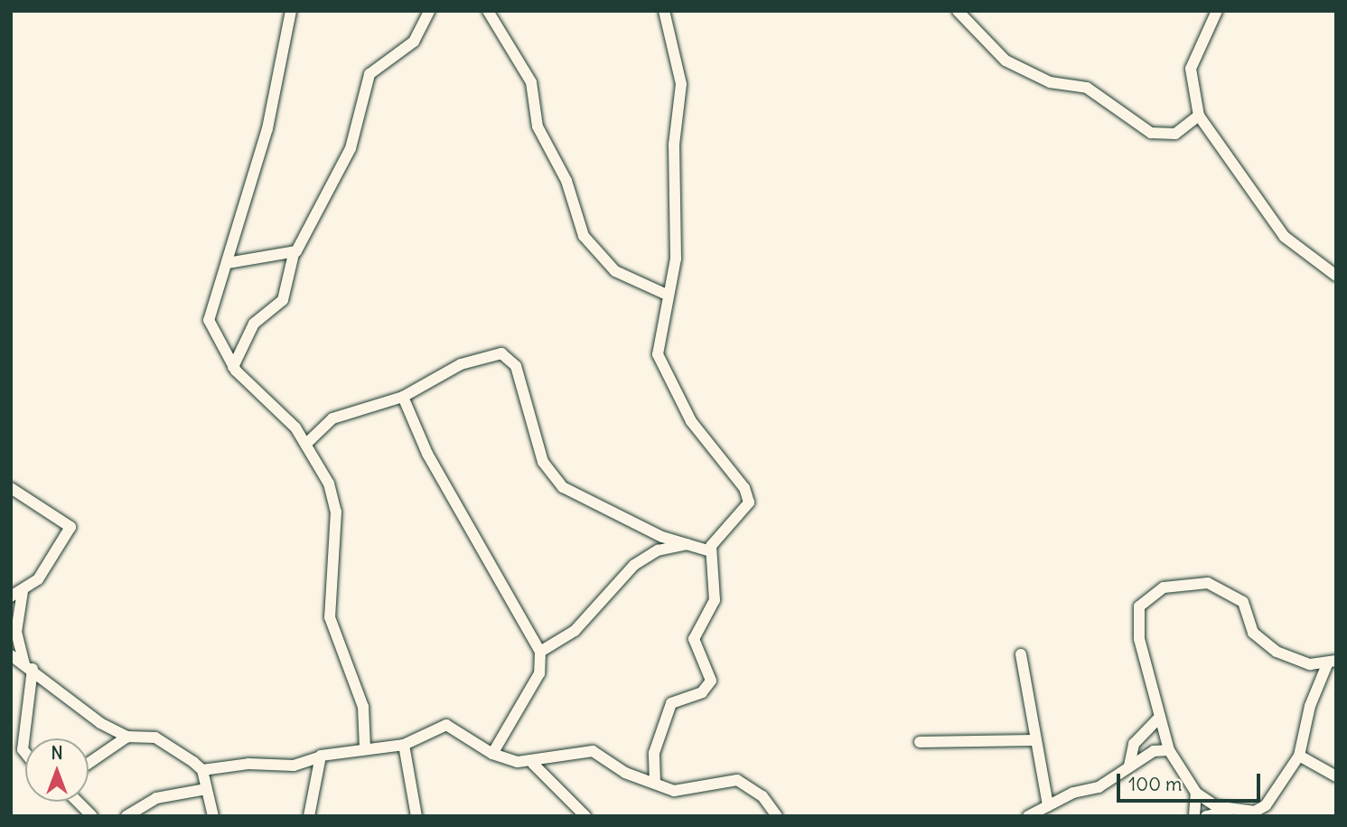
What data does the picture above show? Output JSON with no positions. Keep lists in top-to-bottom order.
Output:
{
  "scale_bar": "100 m",
  "north": "top"
}
